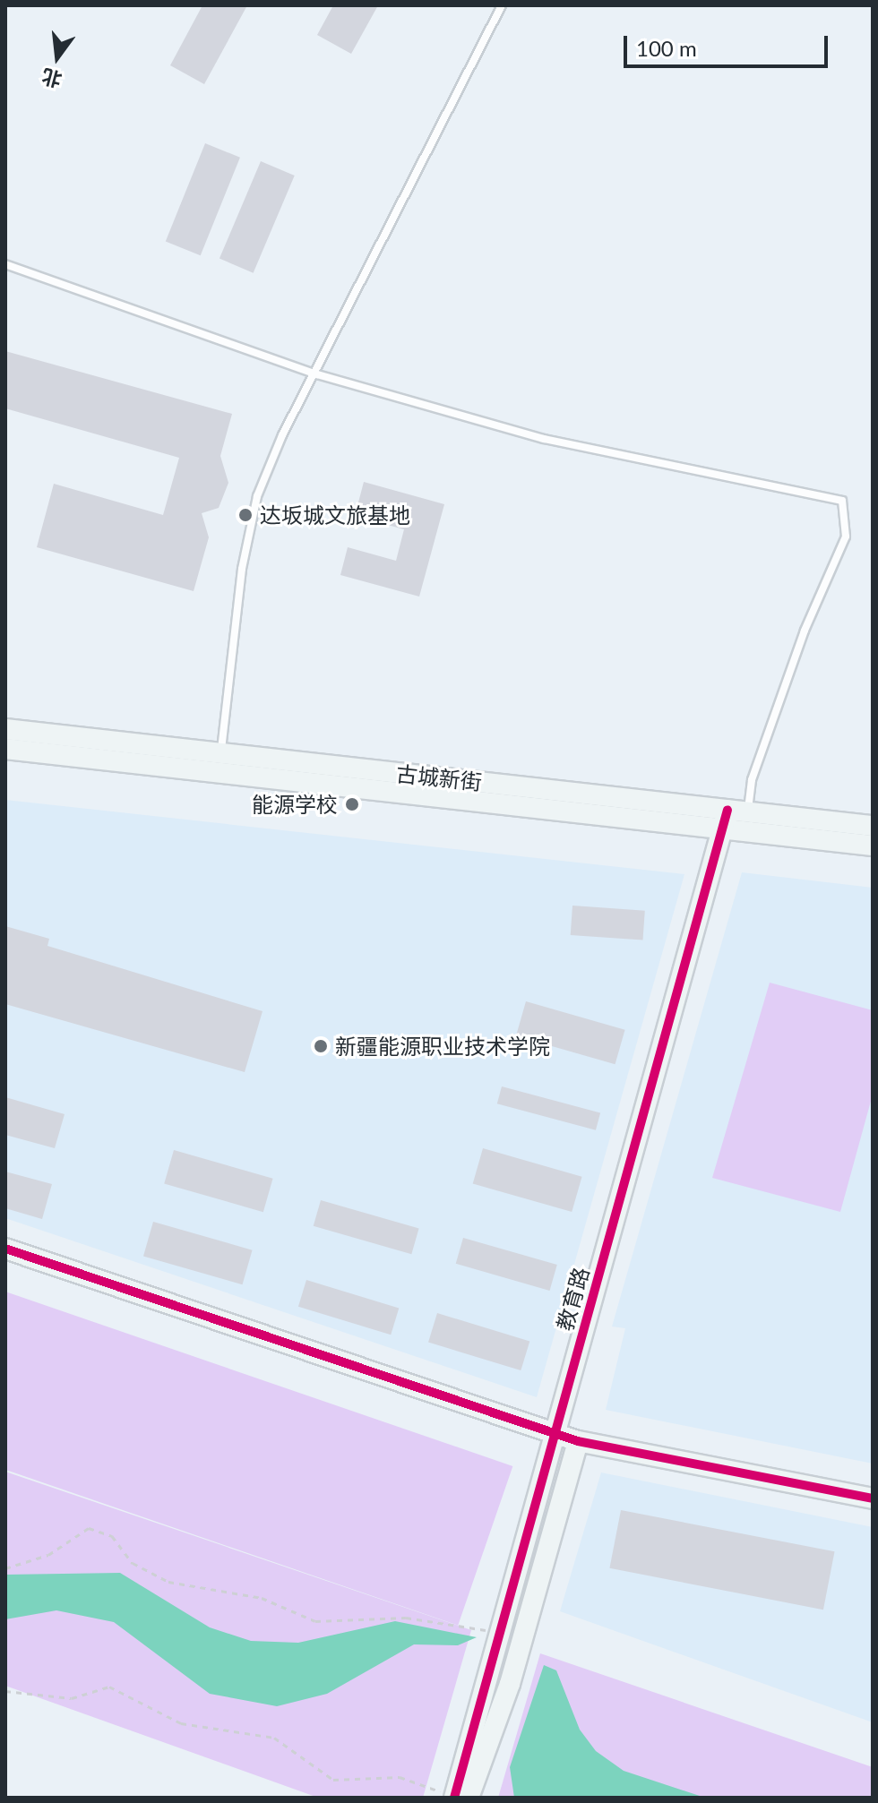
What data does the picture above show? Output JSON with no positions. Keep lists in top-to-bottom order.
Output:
{
  "streets": {
    "street": ["古城新街", "教育路"]
  },
  "crossings": [
    ["古城新街", "教育路"]
  ],
  "places": ["达坂城文旅基地", "能源学校", "新疆能源职业技术学院"],
  "scale_bar": "100 m",
  "north": "bottom"
}
